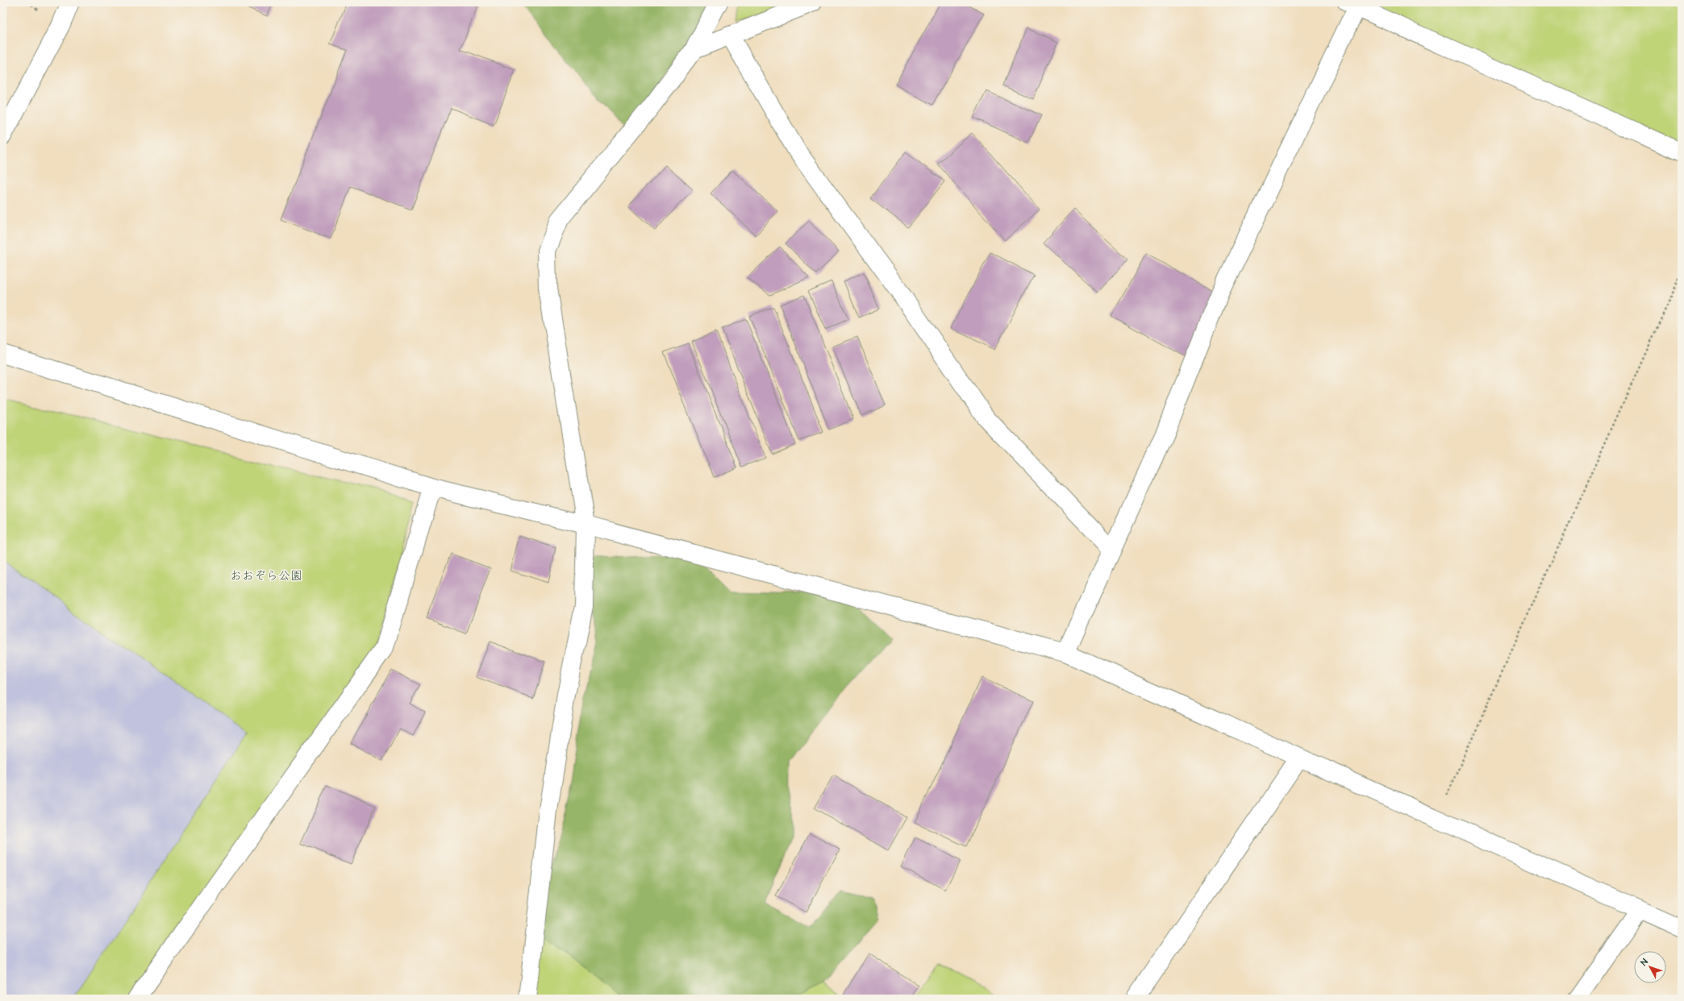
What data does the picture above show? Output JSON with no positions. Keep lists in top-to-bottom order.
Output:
{
  "parks": ["おおぞら公園"],
  "north": "top left"
}
